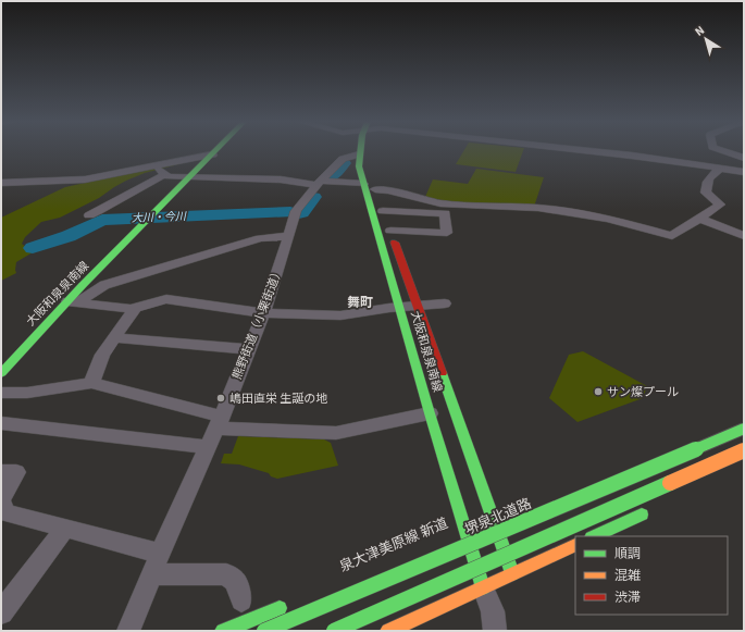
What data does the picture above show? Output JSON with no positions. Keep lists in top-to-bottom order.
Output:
{
  "streets": {
    "main road": ["大阪和泉泉南線", "堺泉北道路"],
    "street": ["熊野街道（小栗街道）"]
  },
  "crossings": [
    ["大阪和泉泉南線", "熊野街道（小栗街道）"]
  ],
  "districts": ["舞町"],
  "water": ["大川・今川"],
  "places": ["サン燦プール", "嶋田直栄 生誕の地"],
  "legend": ["順調", "混雑", "渋滞"],
  "north": "top left"
}
